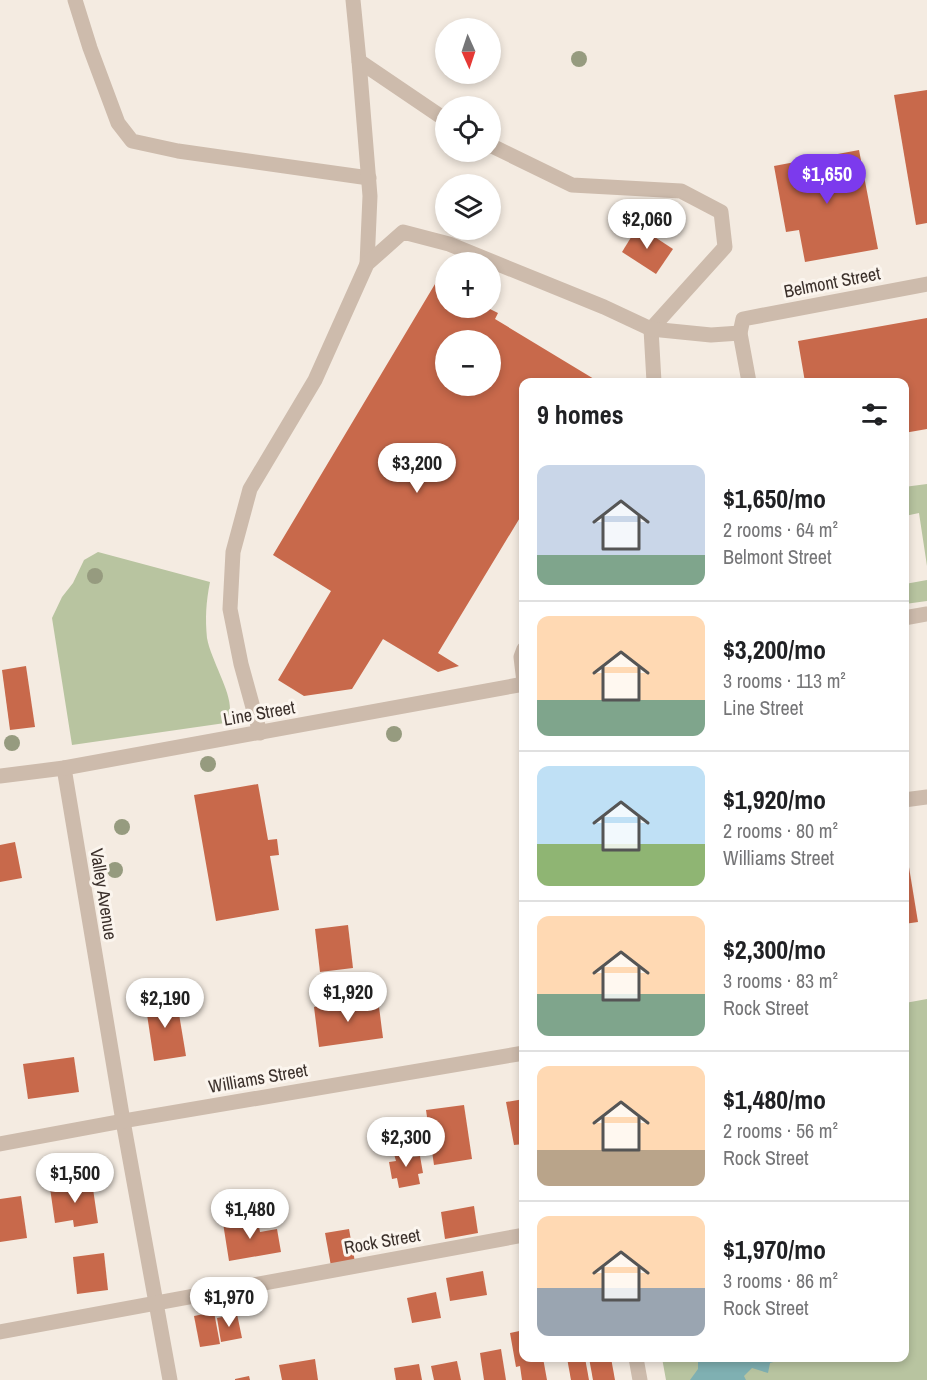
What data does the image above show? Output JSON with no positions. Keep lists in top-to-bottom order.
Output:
{
  "streets": {
    "street": [
      "Belmont Street",
      "Line Street",
      "Valley Avenue",
      "Williams Street",
      "Rock Street"
    ]
  },
  "crossings": [
    ["Line Street", "Valley Avenue"],
    ["Valley Avenue", "Williams Street"],
    ["Valley Avenue", "Rock Street"]
  ],
  "north": "bottom",
  "page": {
    "map_buttons": ["+", "−"],
    "price": [
      "$1,650",
      "$2,060",
      "$3,200",
      "$1,920",
      "$2,190",
      "$2,300",
      "$1,500",
      "$1,480",
      "$1,970"
    ],
    "heading": "9 homes",
    "list": [
      {
        "name": "$1,650/mo",
        "note": "2 rooms · 64 m² · Belmont Street"
      },
      {
        "name": "$3,200/mo",
        "note": "3 rooms · 113 m² · Line Street"
      },
      {
        "name": "$1,920/mo",
        "note": "2 rooms · 80 m² · Williams Street"
      },
      {
        "name": "$2,300/mo",
        "note": "3 rooms · 83 m² · Rock Street"
      },
      {
        "name": "$1,480/mo",
        "note": "2 rooms · 56 m² · Rock Street"
      },
      {
        "name": "$1,970/mo",
        "note": "3 rooms · 86 m² · Rock Street"
      }
    ]
  }
}
